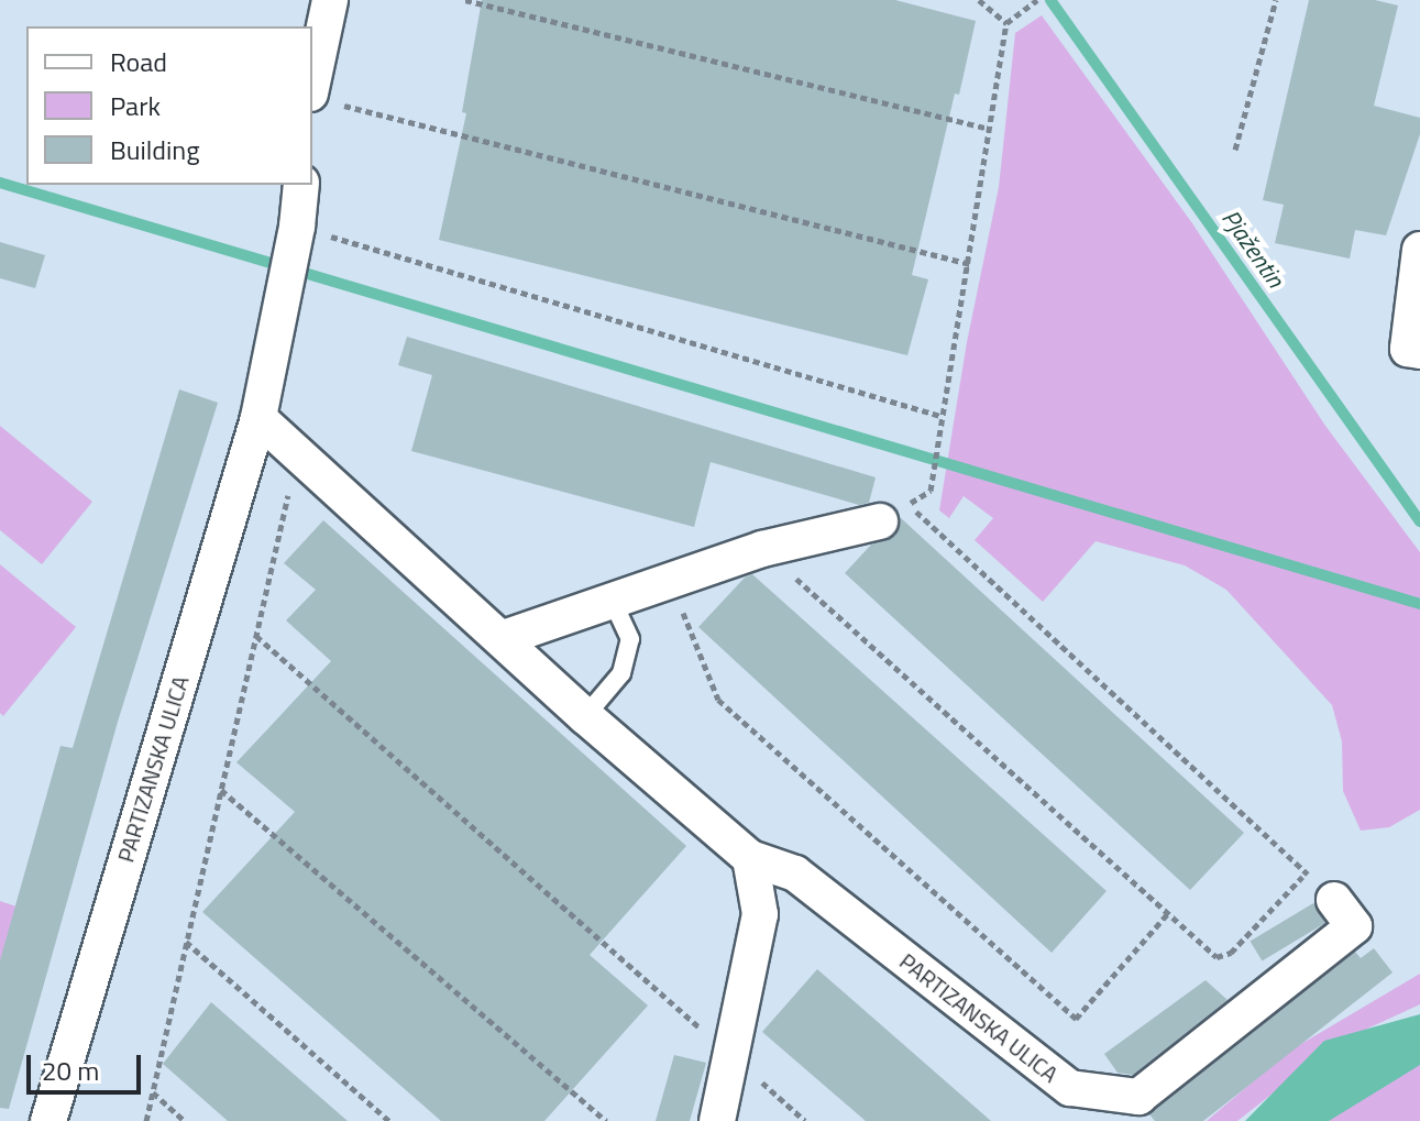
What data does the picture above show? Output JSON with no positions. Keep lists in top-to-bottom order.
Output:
{
  "streets": {
    "street": ["PARTIZANSKA ULICA"]
  },
  "water": ["Pjažentin"],
  "legend": ["Road", "Park", "Building"],
  "scale_bar": "20 m"
}
